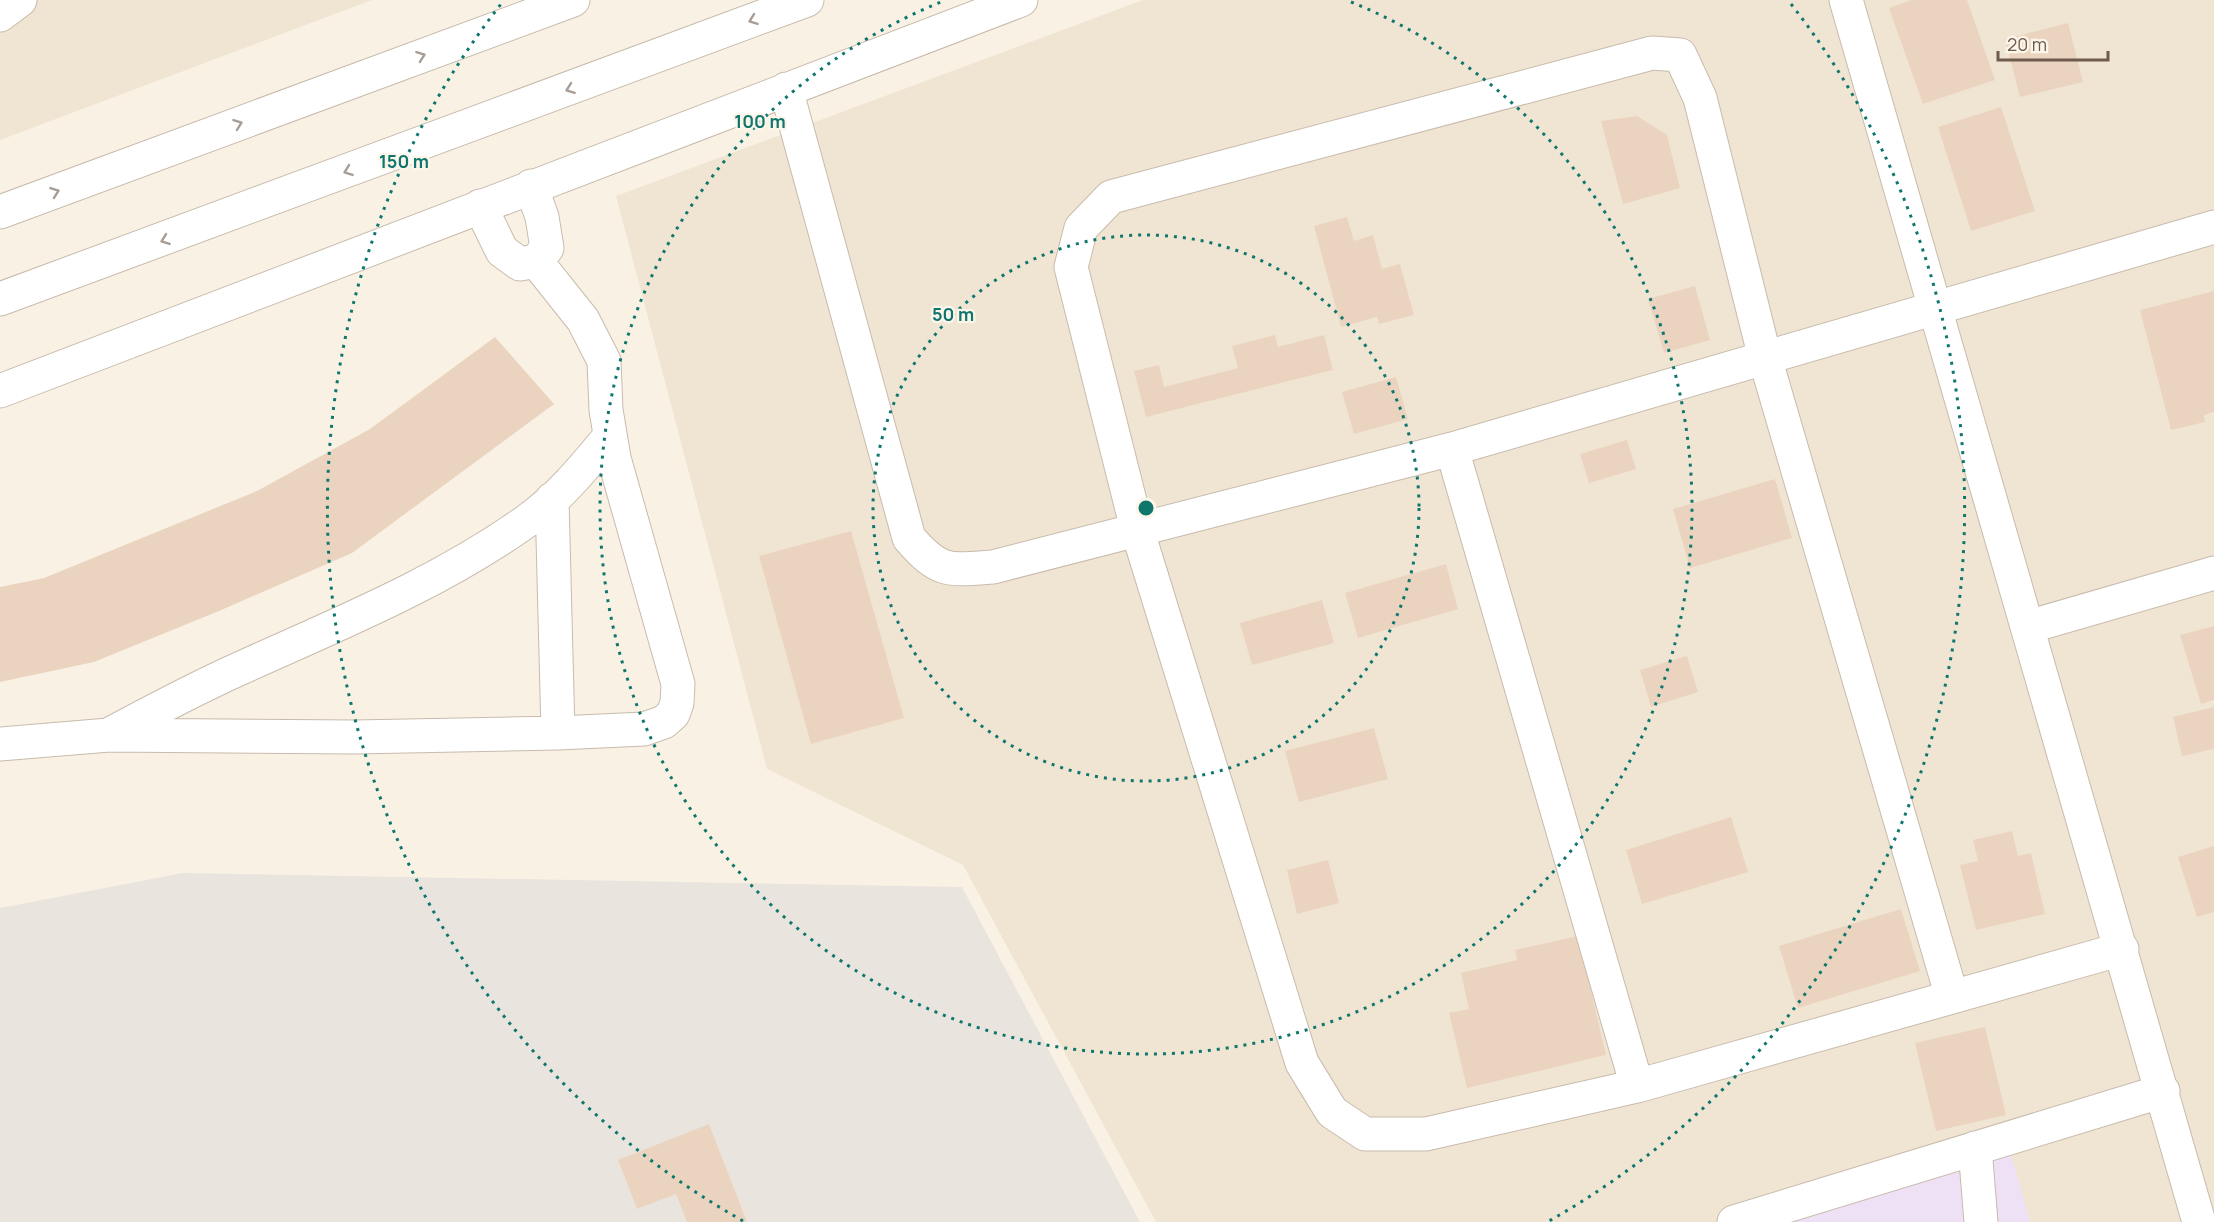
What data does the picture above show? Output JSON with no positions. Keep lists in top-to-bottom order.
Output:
{
  "scale_bar": "20 m",
  "rings": ["100 m", "150 m", "50 m"]
}
